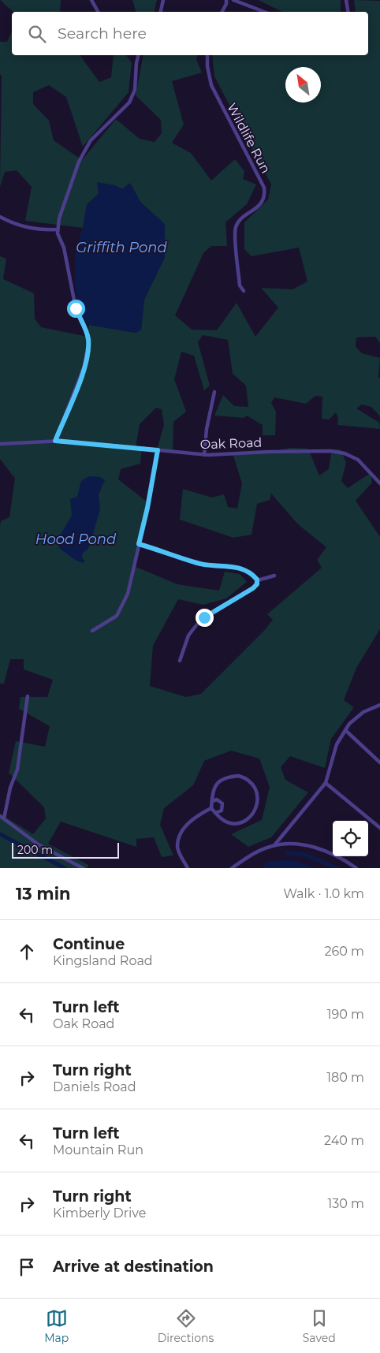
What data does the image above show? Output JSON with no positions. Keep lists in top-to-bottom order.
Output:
{
  "streets": {
    "street": ["Wildlife Run", "Oak Road"]
  },
  "water": ["Griffith Pond", "Hood Pond"],
  "scale_bar": "200 m",
  "north": "top left",
  "page": {
    "search": "Search here",
    "scale": "200 m",
    "heading": ["13 min", "Walk · 1.0 km"],
    "list": [
      ["Continue", "Kingsland Road", "260 m"],
      ["Turn left", "Oak Road", "190 m"],
      ["Turn right", "Daniels Road", "180 m"],
      ["Turn left", "Mountain Run", "240 m"],
      ["Turn right", "Kimberly Drive", "130 m"],
      "Arrive at destination"
    ],
    "nav": ["Map", "Directions", "Saved"]
  }
}
